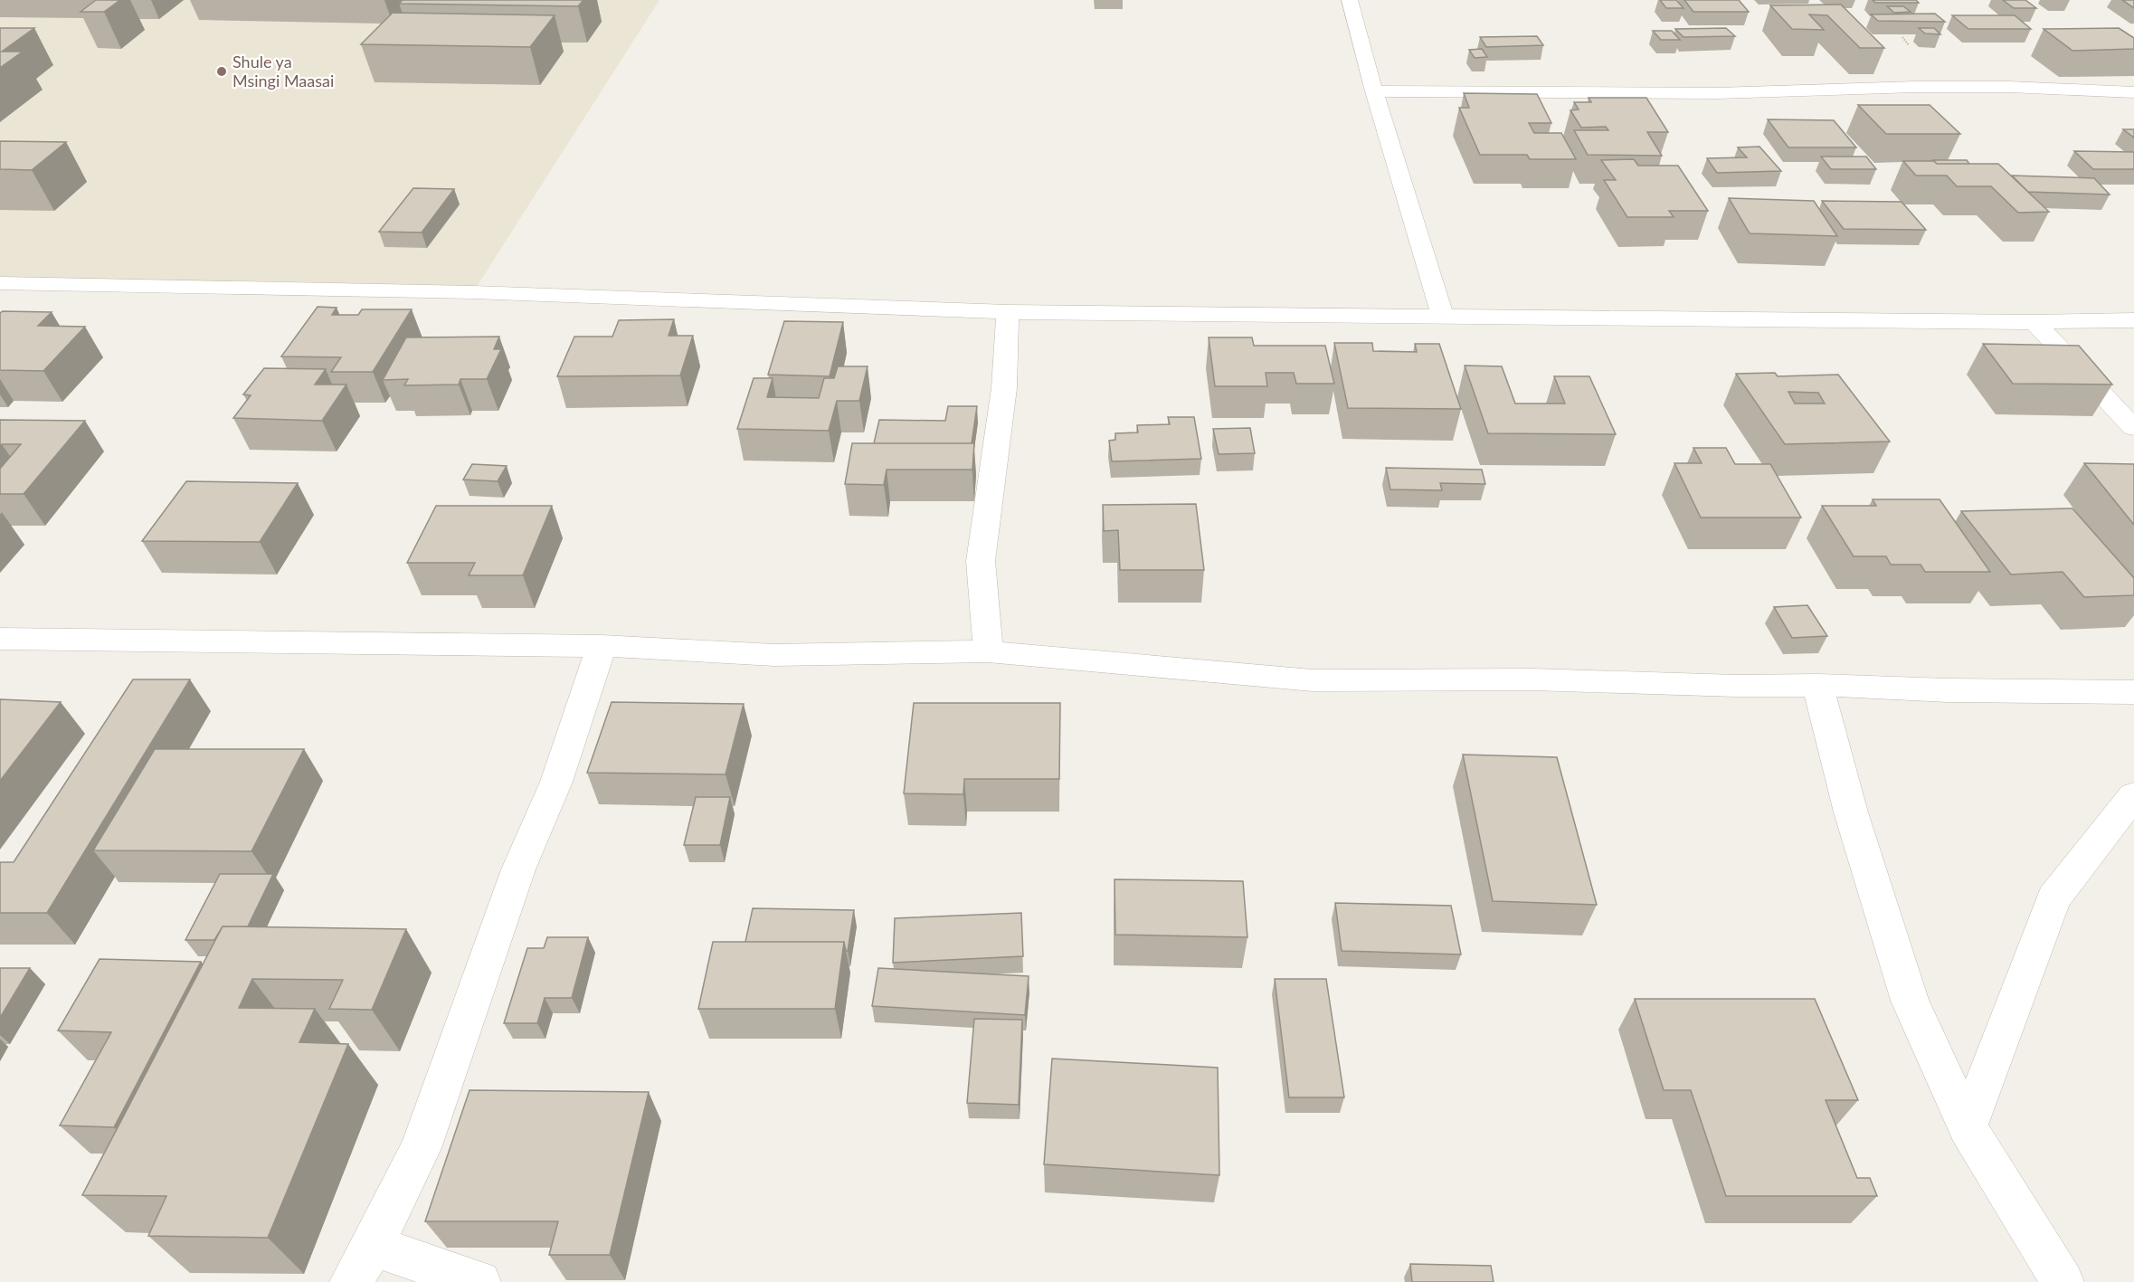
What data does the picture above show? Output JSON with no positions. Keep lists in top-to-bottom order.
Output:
{
  "places": ["Shule ya Msingi Maasai"]
}
